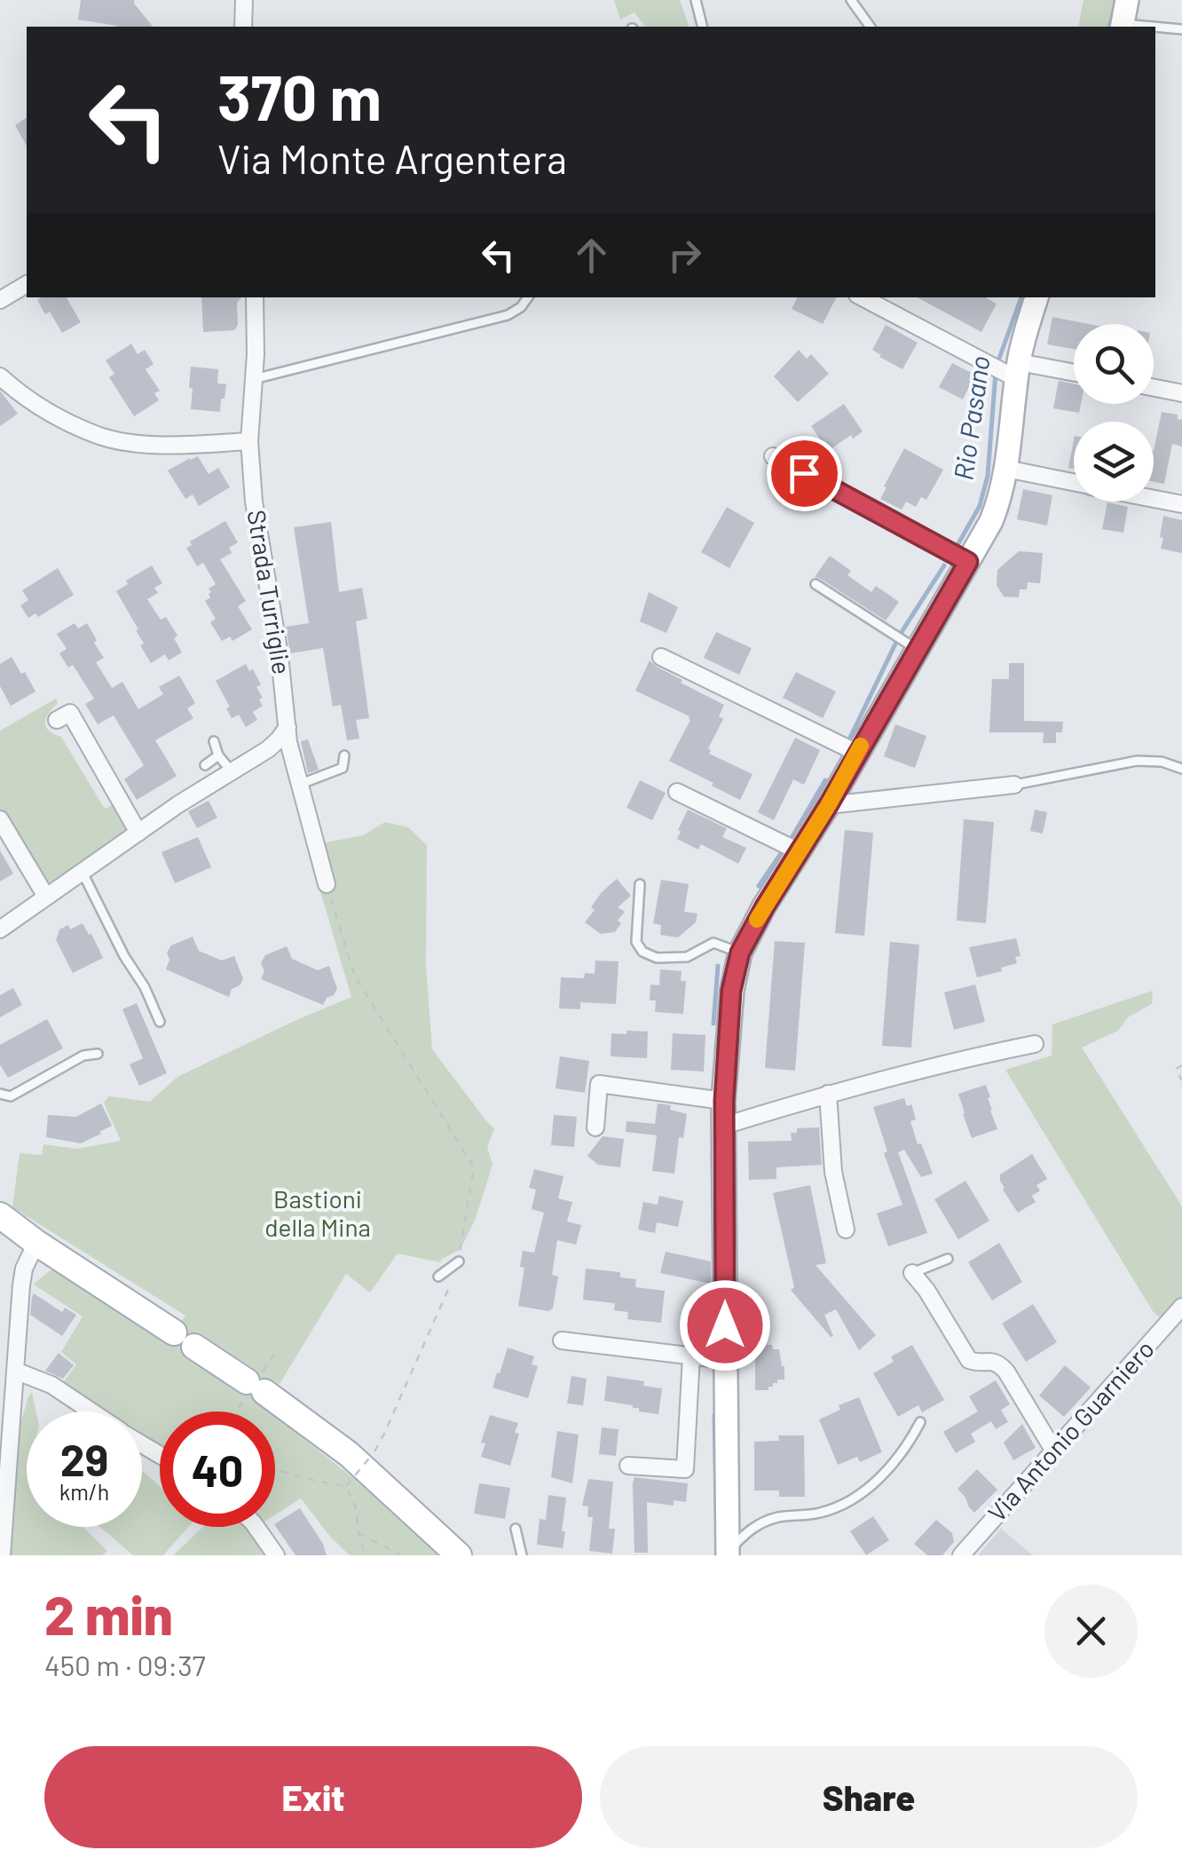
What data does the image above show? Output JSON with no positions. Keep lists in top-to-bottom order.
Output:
{
  "streets": {
    "street": ["Strada Turriglie", "Via Antonio Guarniero"]
  },
  "water": ["Rio Pasano"],
  "parks": ["Bastioni della Mina"],
  "page": {
    "turn": ["370 m", "Via Monte Argentera"],
    "speed": "29 km/h",
    "limit": "40",
    "heading": ["2 min", "450 m · 09:37"],
    "buttons": ["Exit", "Share"]
  }
}
